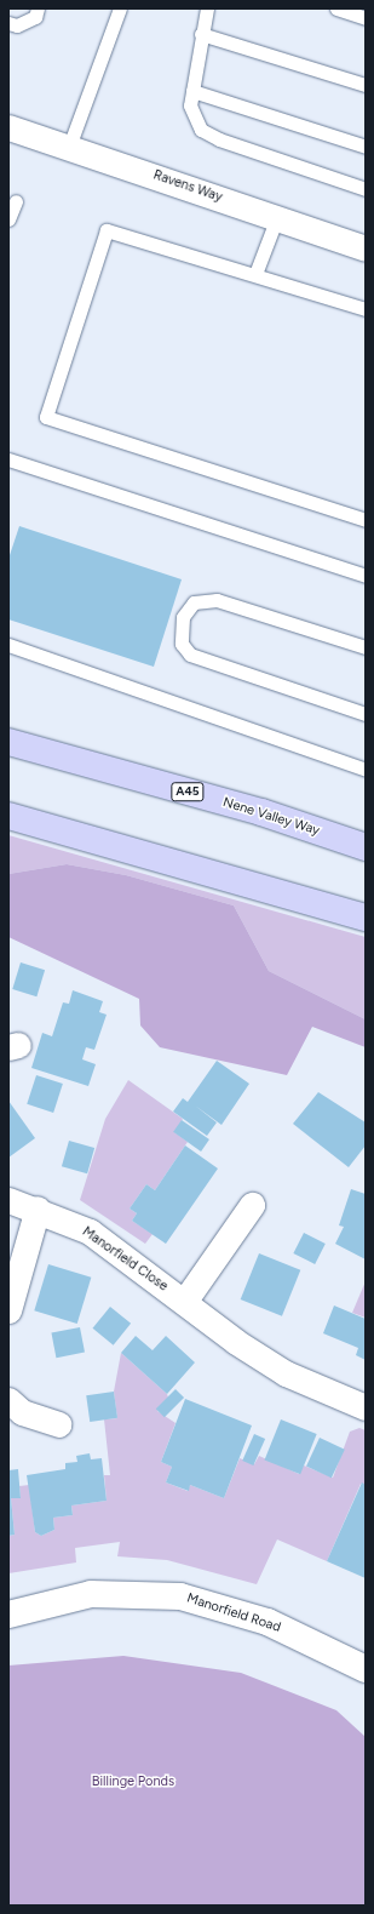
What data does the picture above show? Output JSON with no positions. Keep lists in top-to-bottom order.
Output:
{
  "streets": {
    "highway": ["A45", "Nene Valley Way"],
    "street": ["Ravens Way", "Manorfield Close", "Manorfield Road"]
  },
  "parks": ["Billinge Ponds"]
}
